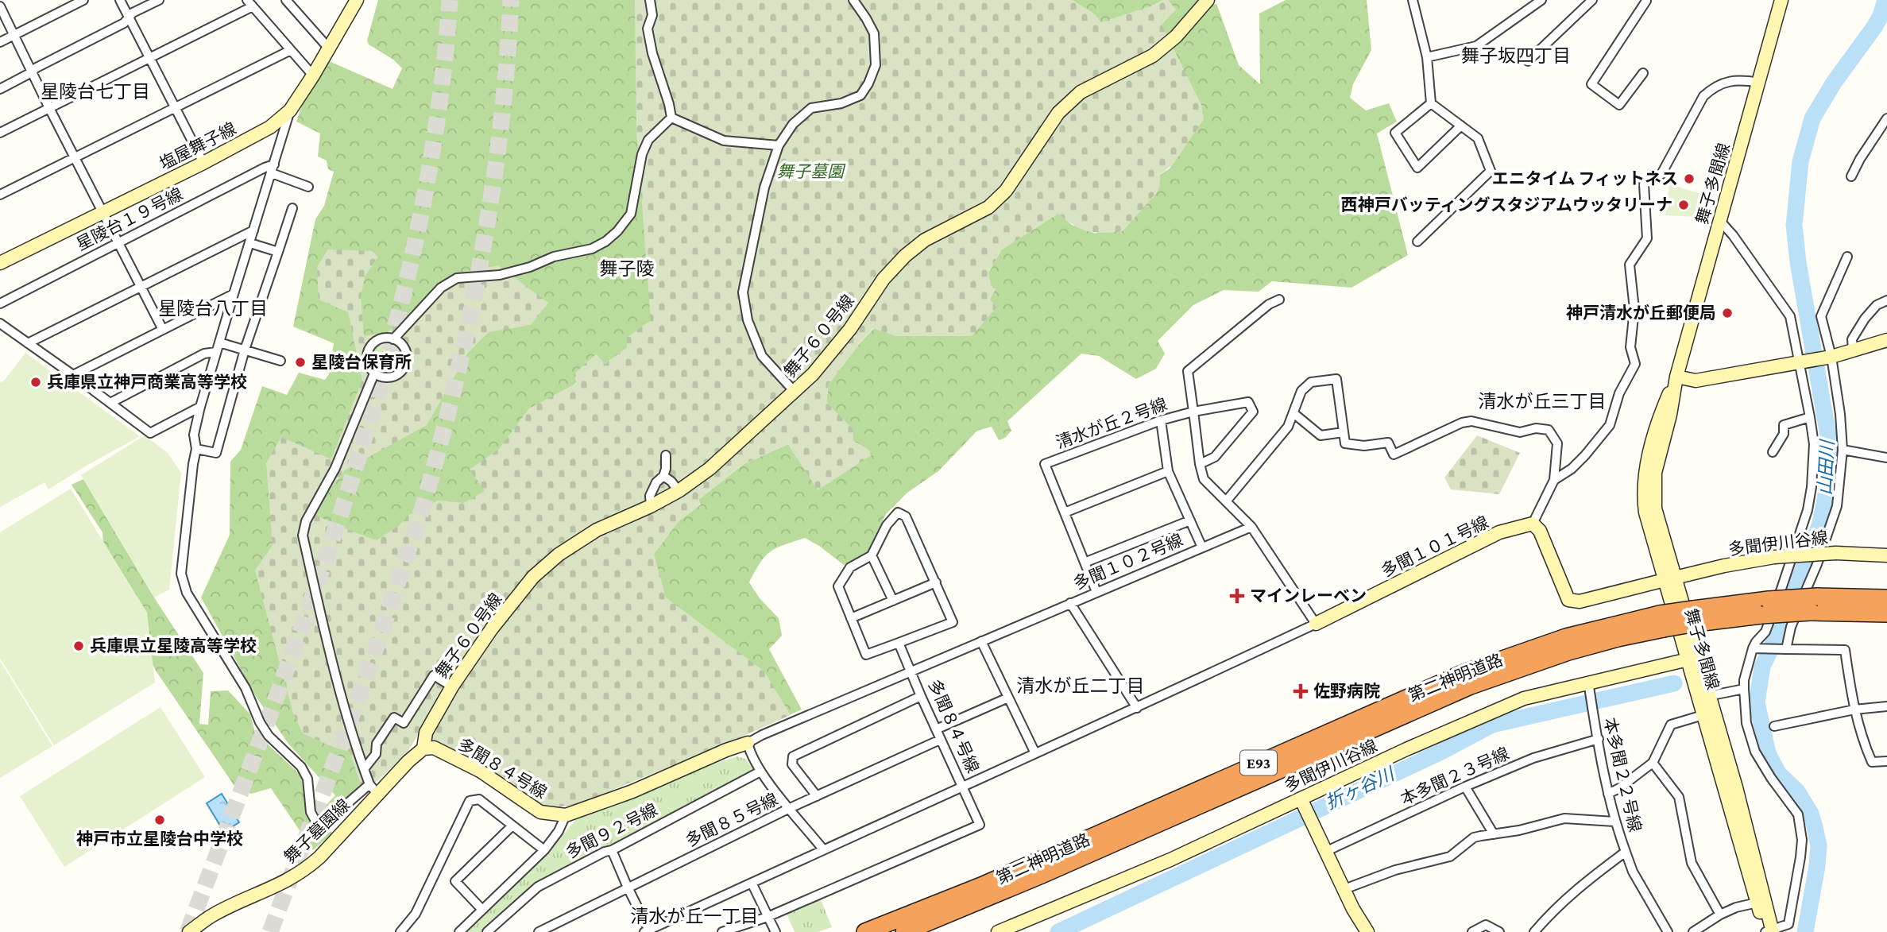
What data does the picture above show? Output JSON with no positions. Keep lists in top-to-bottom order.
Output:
{
  "streets": {
    "highway": ["第二神明道路", "E93"],
    "street": [
      "塩屋舞子線",
      "舞子多聞線",
      "星陵台１９号線",
      "舞子６０号線",
      "清水が丘２号線",
      "多聞伊川谷線",
      "多聞１０１号線",
      "多聞１０２号線",
      "多聞８４号線",
      "本多聞２２号線",
      "本多聞２３号線",
      "多聞８５号線",
      "舞子墓園線",
      "多聞９２号線"
    ]
  },
  "crossings": [
    ["舞子多聞線", "多聞伊川谷線"],
    ["舞子６０号線", "多聞８４号線"],
    ["舞子６０号線", "舞子墓園線"],
    ["清水が丘２号線", "多聞１０２号線"],
    ["多聞伊川谷線", "本多聞２２号線"],
    ["多聞１０１号線", "多聞８４号線"],
    ["多聞１０２号線", "多聞８４号線"],
    ["多聞８４号線", "多聞８５号線"],
    ["多聞８４号線", "舞子墓園線"],
    ["本多聞２２号線", "本多聞２３号線"]
  ],
  "districts": [
    "舞子坂四丁目",
    "星陵台七丁目",
    "舞子陵",
    "星陵台八丁目",
    "清水が丘三丁目",
    "清水が丘二丁目",
    "清水が丘一丁目"
  ],
  "water": ["山田川", "折ヶ谷川"],
  "parks": ["舞子墓園"],
  "places": {
    "other": [
      "エニタイム フィットネス",
      "西神戸バッティングスタジアムウッタリーナ",
      "神戸清水が丘郵便局",
      "星陵台保育所",
      "兵庫県立神戸商業高等学校",
      "兵庫県立星陵高等学校",
      "神戸市立星陵台中学校"
    ],
    "health": ["マインレーベン", "佐野病院"]
  }
}
